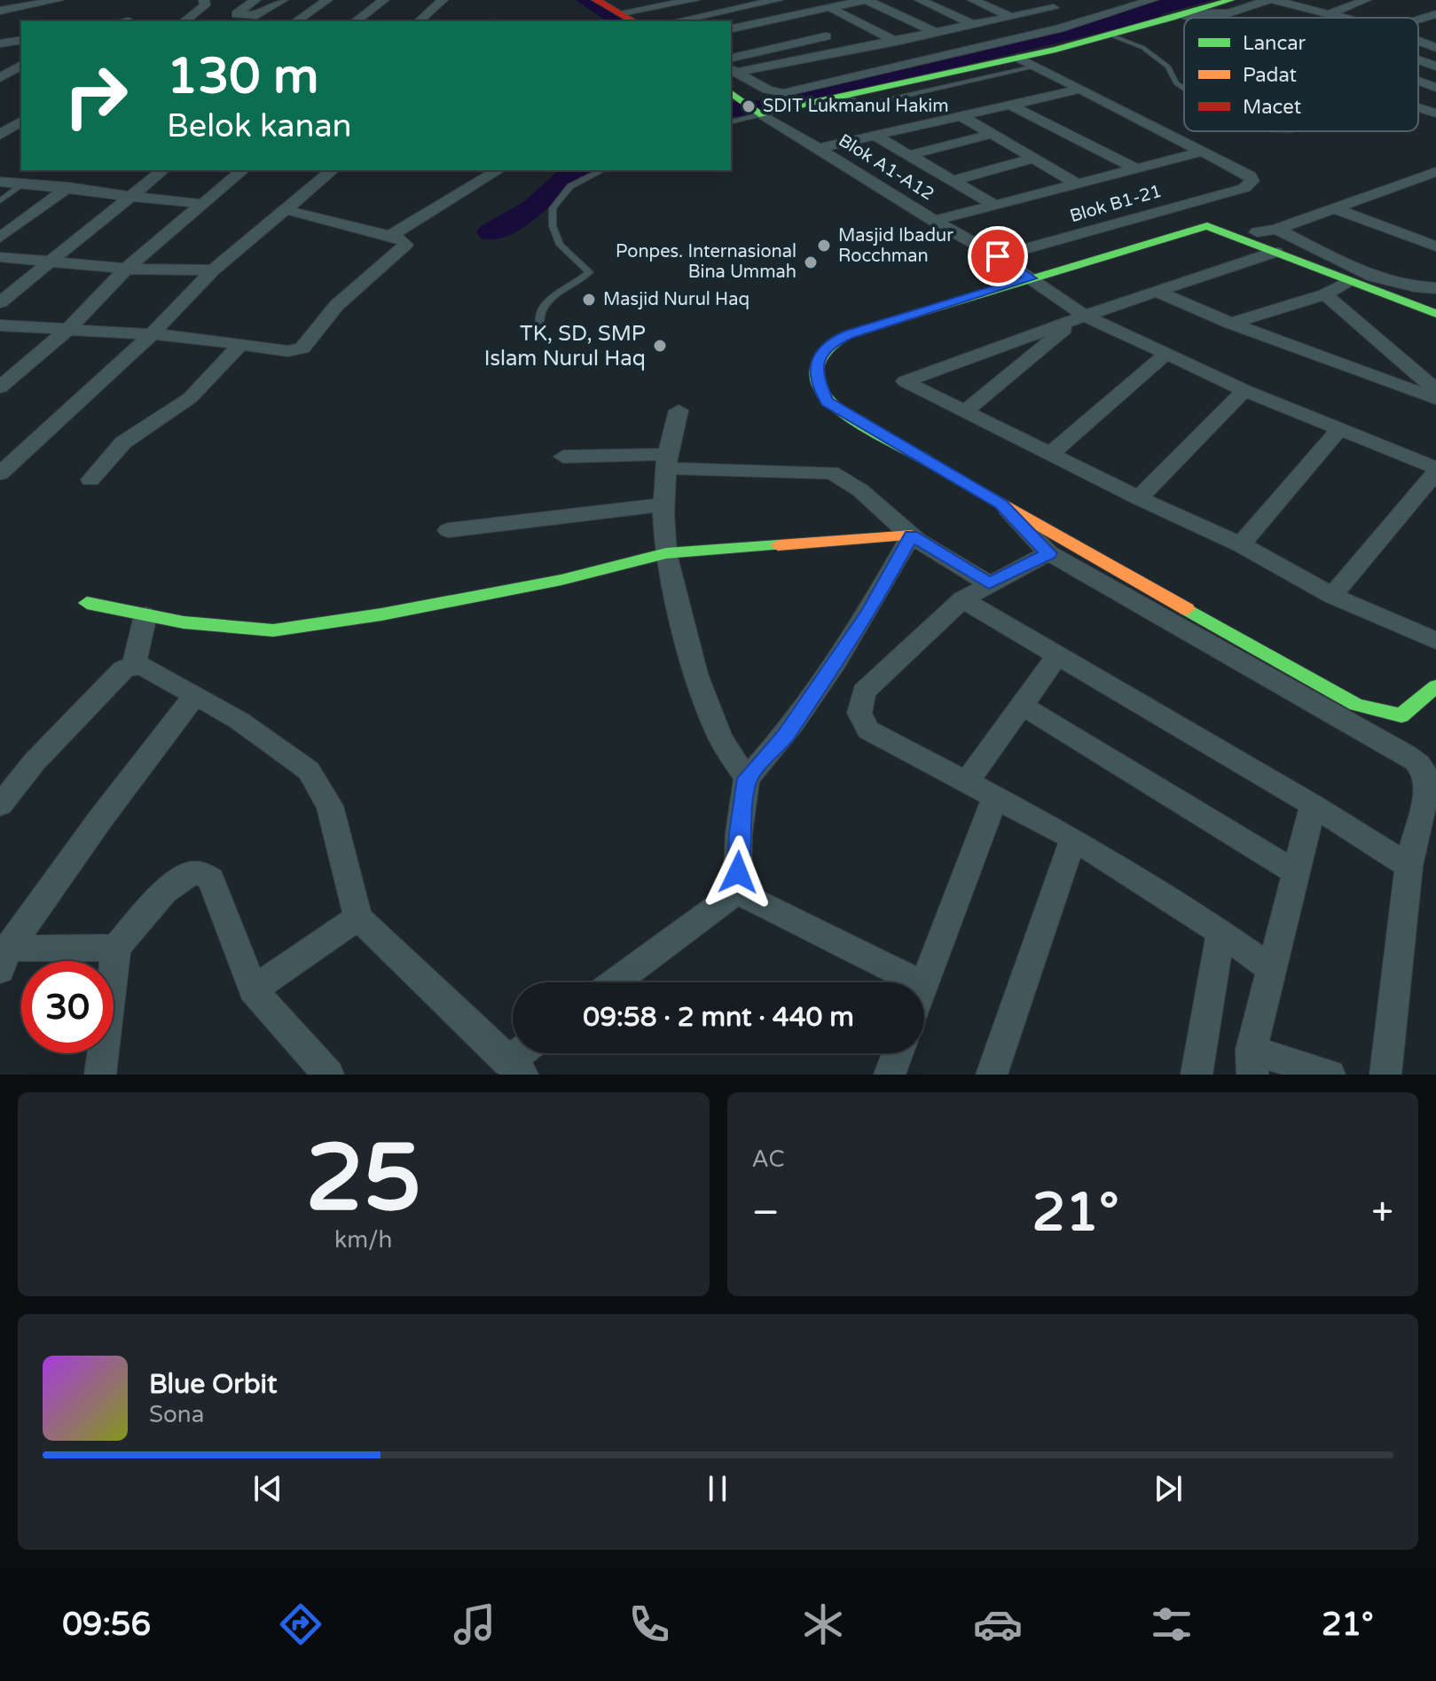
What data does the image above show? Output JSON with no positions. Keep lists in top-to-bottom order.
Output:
{
  "streets": {
    "street": ["Blok A1-A12", "Blok B1-21"]
  },
  "crossings": [
    ["Blok A1-A12", "Blok B1-21"]
  ],
  "places": [
    "SDIT Lukmanul Hakim",
    "Masjid Ibadur Rocchman",
    "Ponpes. Internasional Bina Ummah",
    "Masjid Nurul Haq",
    "TK, SD, SMP Islam Nurul Haq"
  ],
  "legend": ["Lancar", "Padat", "Macet"],
  "page": {
    "turn": ["130 m", "Belok kanan"],
    "limit": "30",
    "trip": "09:58 · 2 mnt · 440 m",
    "tile": [
      ["25", "km/h"],
      "AC"
    ],
    "heat": ["−", "21°", "+"],
    "song": ["Blue Orbit", "Sona"],
    "tabs": ["09:56", "21°"]
  }
}
